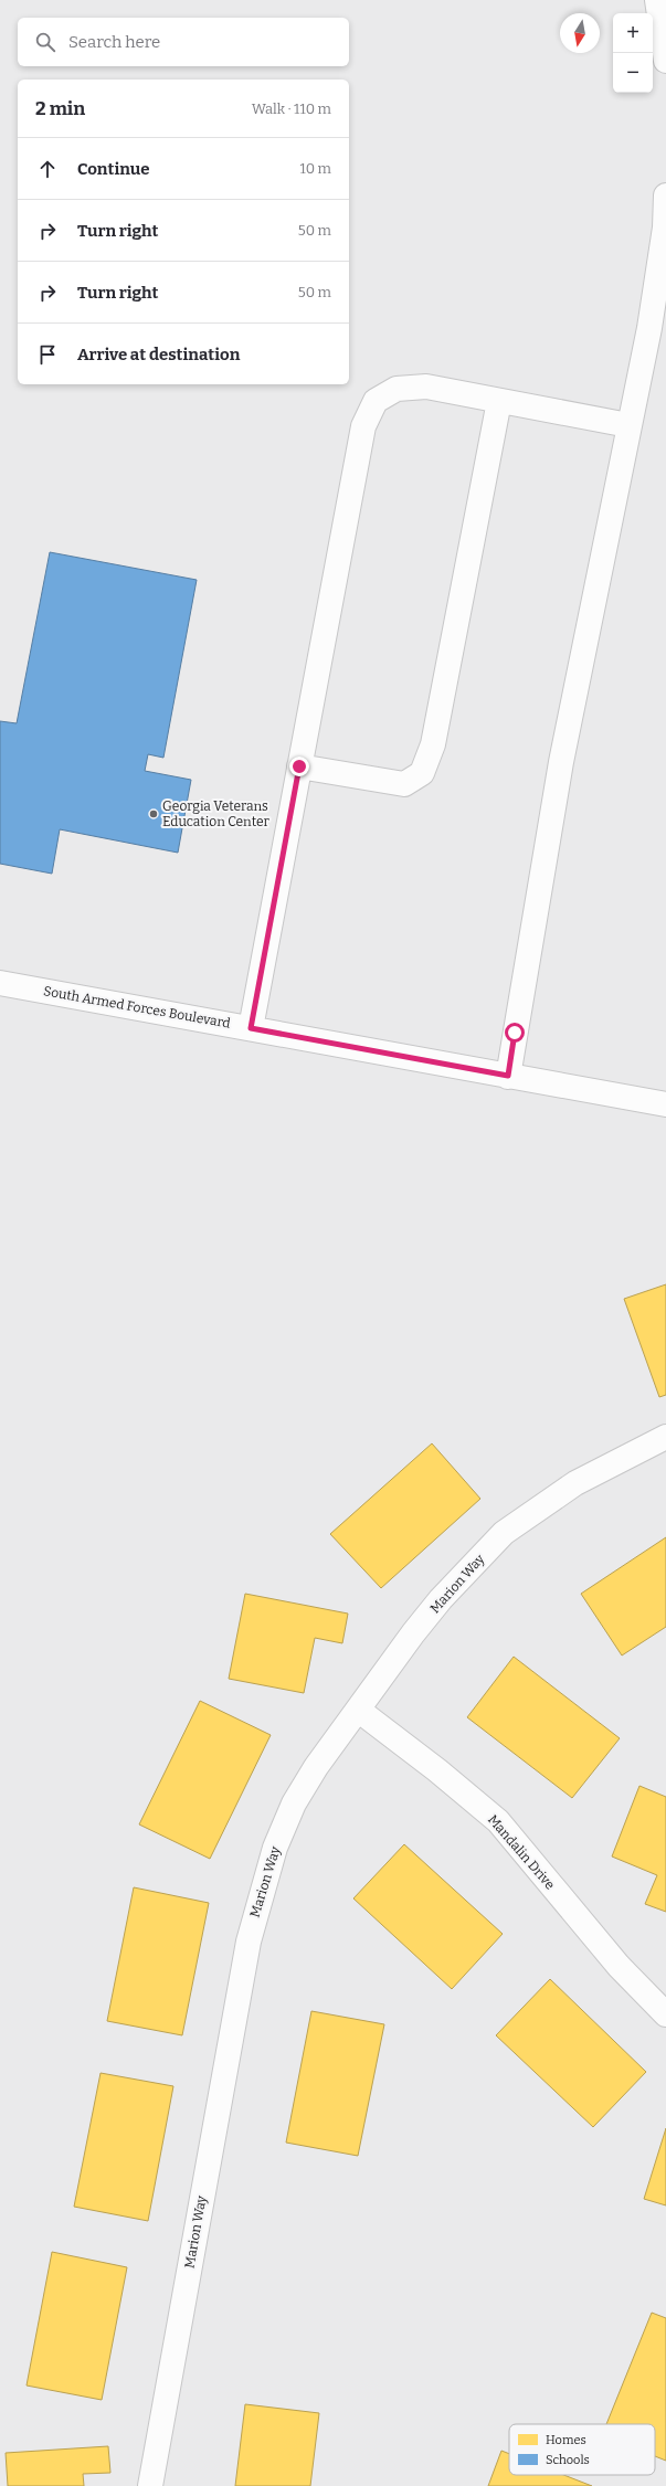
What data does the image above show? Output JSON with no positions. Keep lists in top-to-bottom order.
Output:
{
  "streets": {
    "street": ["South Armed Forces Boulevard", "Marion Way", "Mandalin Drive"]
  },
  "crossings": [
    ["Marion Way", "Mandalin Drive"]
  ],
  "places": ["Georgia Veterans Education Center"],
  "legend": ["Homes", "Schools"],
  "north": "bottom",
  "page": {
    "map_buttons": ["+", "−"],
    "search": "Search here",
    "heading": ["2 min", "Walk · 110 m"],
    "list": [
      ["Continue", "10 m"],
      ["Turn right", "50 m"],
      ["Turn right", "50 m"],
      "Arrive at destination"
    ]
  }
}
